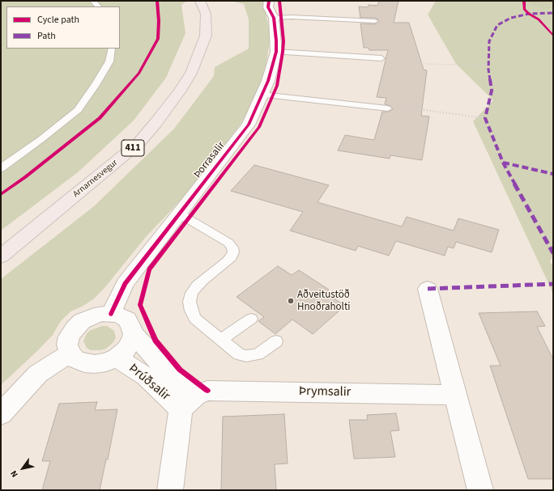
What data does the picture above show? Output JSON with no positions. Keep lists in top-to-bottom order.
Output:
{
  "streets": {
    "main road": ["411", "Arnarnesvegur"],
    "street": ["Þorrasalir", "Þrúðsalir", "Þrymsalir"]
  },
  "crossings": [
    ["Þorrasalir", "Þrúðsalir"],
    ["Þrúðsalir", "Þrymsalir"]
  ],
  "places": ["Aðveitustöð Hnoðraholti"],
  "legend": ["Cycle path", "Path"],
  "north": "bottom left"
}
